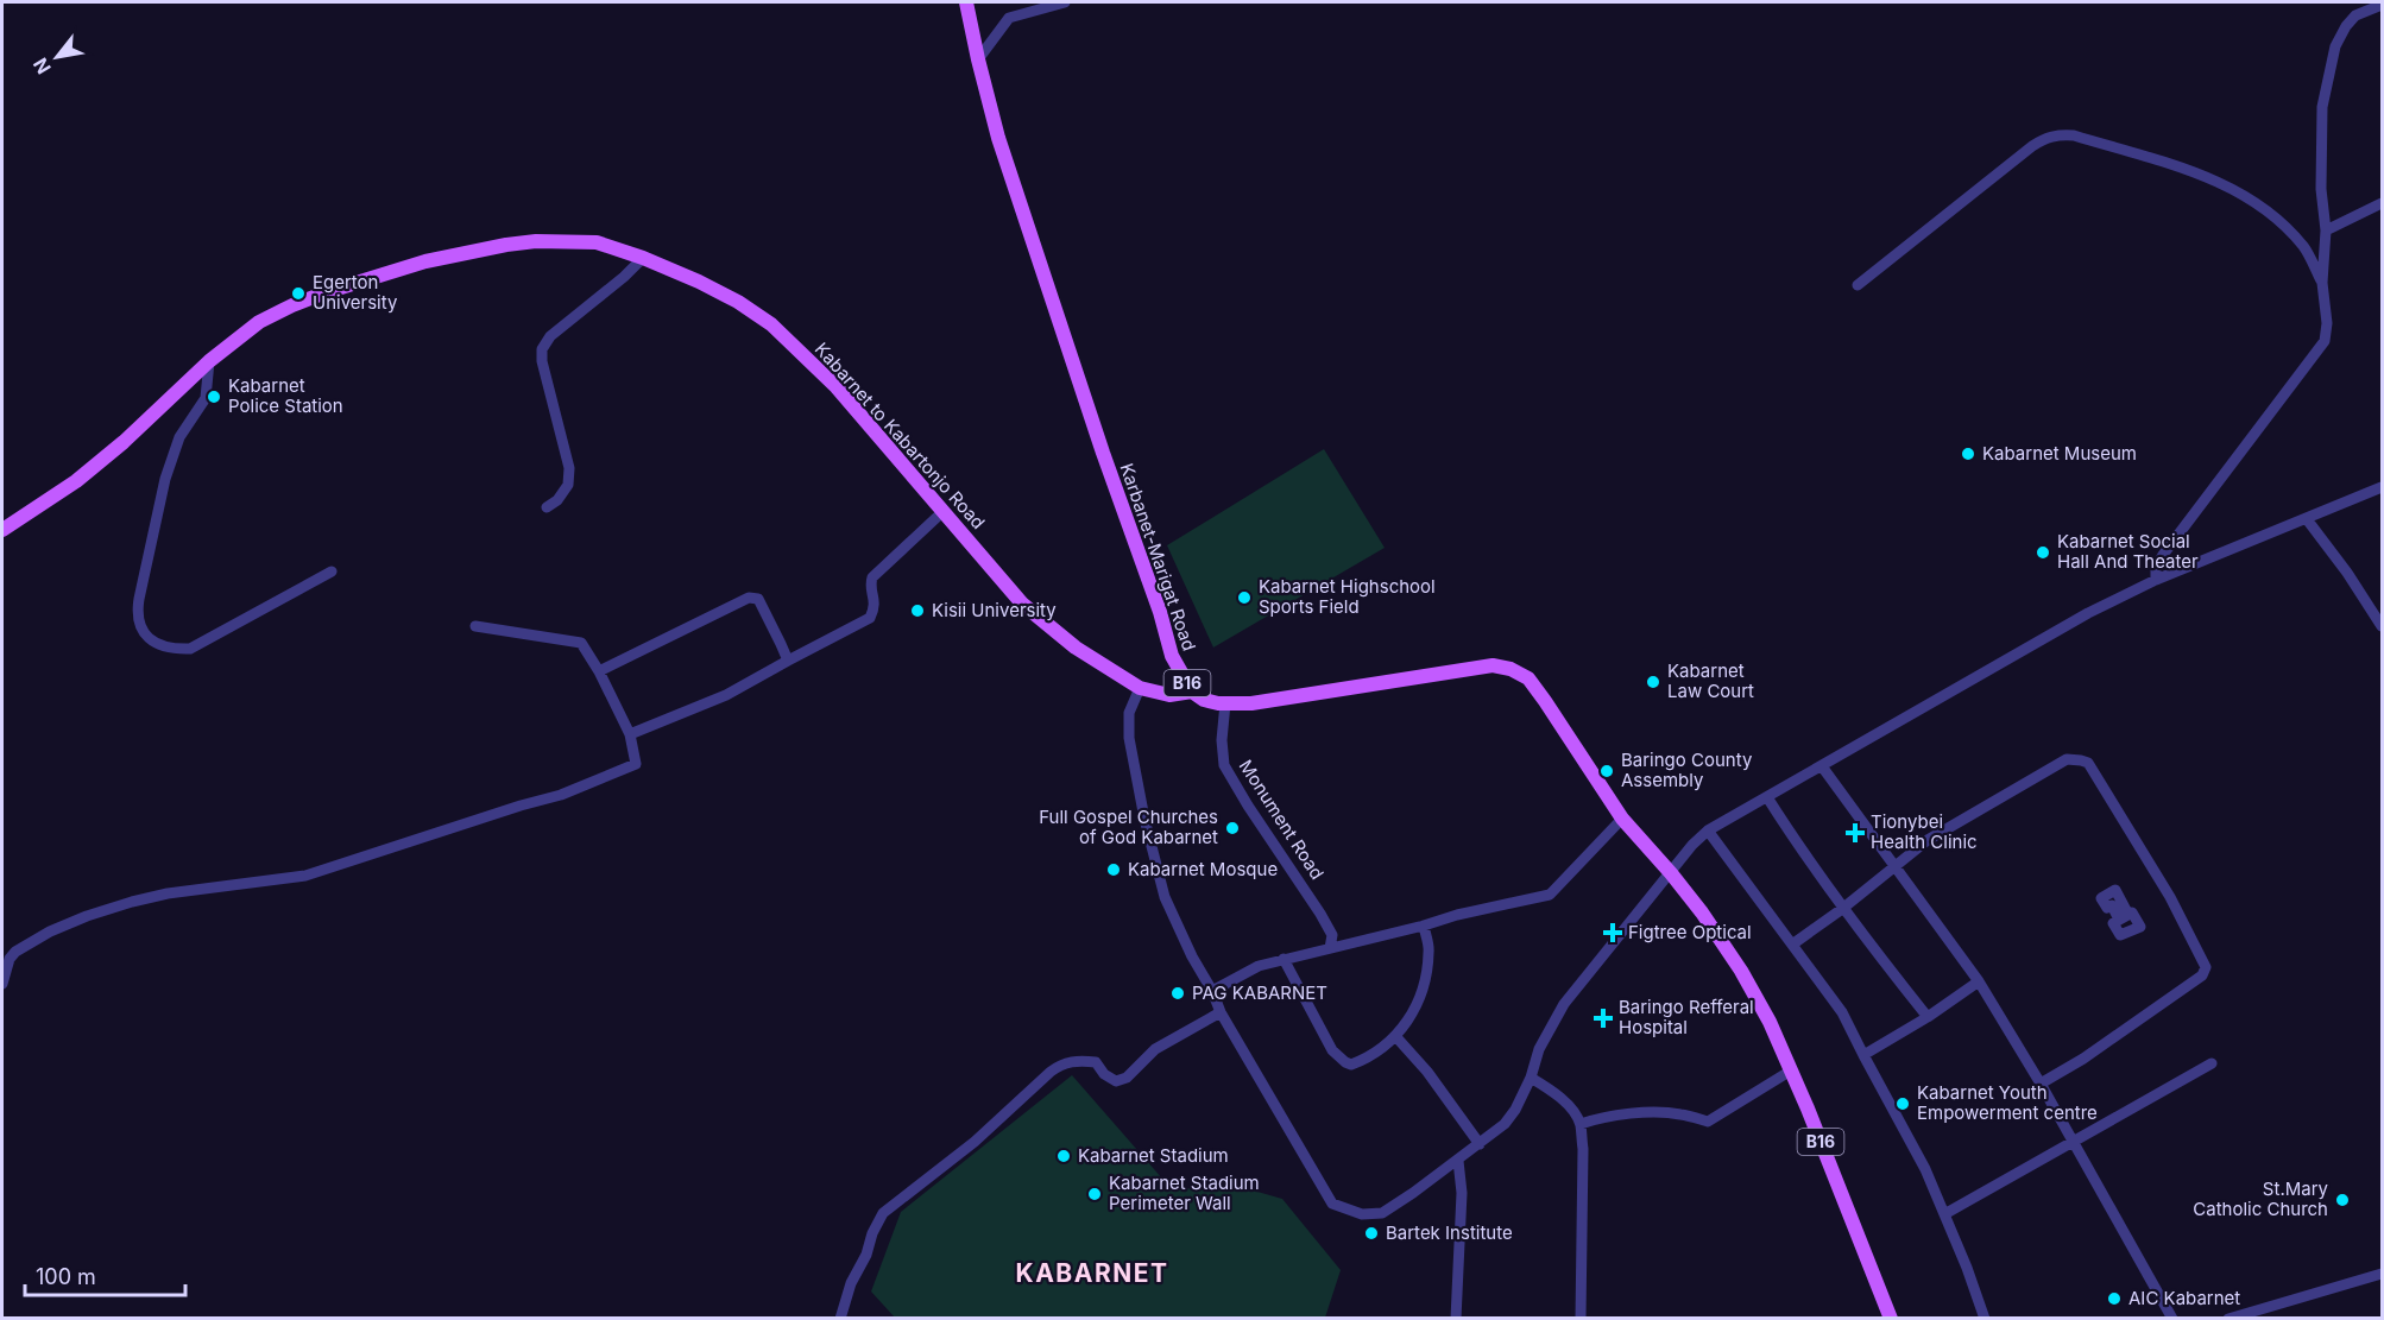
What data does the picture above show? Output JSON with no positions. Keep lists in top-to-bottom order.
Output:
{
  "streets": {
    "main road": ["Kabarnet to Kabartonjo Road", "Karbanet-Marigat Road", "B16"],
    "street": ["Monument Road"]
  },
  "crossings": [
    ["Kabarnet to Kabartonjo Road", "Karbanet-Marigat Road"],
    ["Kabarnet to Kabartonjo Road", "B16"],
    ["Karbanet-Marigat Road", "B16"],
    ["B16", "Monument Road"]
  ],
  "districts": ["KABARNET"],
  "places": {
    "other": [
      "Egerton University",
      "Kabarnet Police Station",
      "Kabarnet Museum",
      "Kabarnet Social Hall And Theater",
      "Kabarnet Highschool Sports Field",
      "Kisii University",
      "Kabarnet Law Court",
      "Baringo County Assembly",
      "Full Gospel Churches of God Kabarnet",
      "Kabarnet Mosque",
      "PAG KABARNET",
      "Kabarnet Youth Empowerment centre",
      "Kabarnet Stadium",
      "Kabarnet Stadium Perimeter Wall",
      "St.Mary Catholic Church",
      "Bartek Institute",
      "AIC Kabarnet"
    ],
    "health": ["Tionybei Health Clinic", "Figtree Optical", "Baringo Refferal Hospital"]
  },
  "scale_bar": "100 m",
  "north": "bottom left"
}
